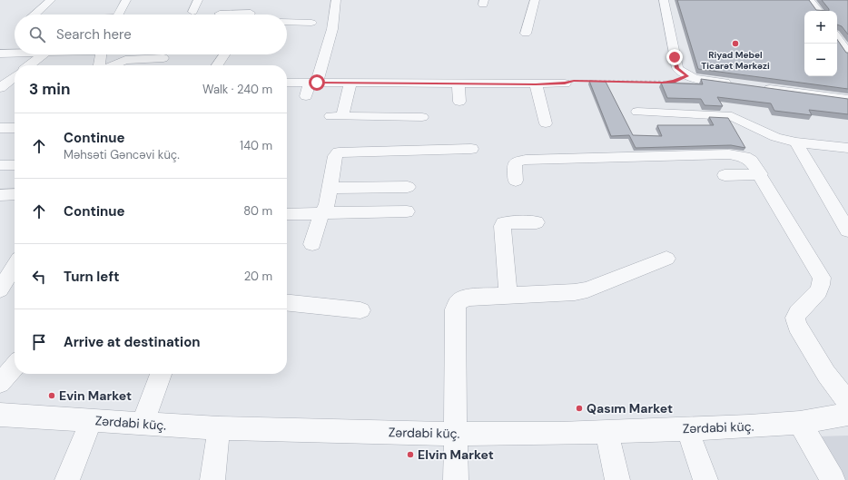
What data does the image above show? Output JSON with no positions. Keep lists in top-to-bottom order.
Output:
{
  "streets": {
    "street": ["Zərdabi küç."]
  },
  "places": [
    "Riyad Mebel Ticarət Mərkəzi",
    "Evin Market",
    "Qasım Market",
    "Elvin Market"
  ],
  "page": {
    "map_buttons": ["+", "−"],
    "search": "Search here",
    "heading": ["3 min", "Walk · 240 m"],
    "list": [
      ["Continue", "Məhsəti Gəncəvi küç.", "140 m"],
      ["Continue", "80 m"],
      ["Turn left", "20 m"],
      "Arrive at destination"
    ]
  }
}
